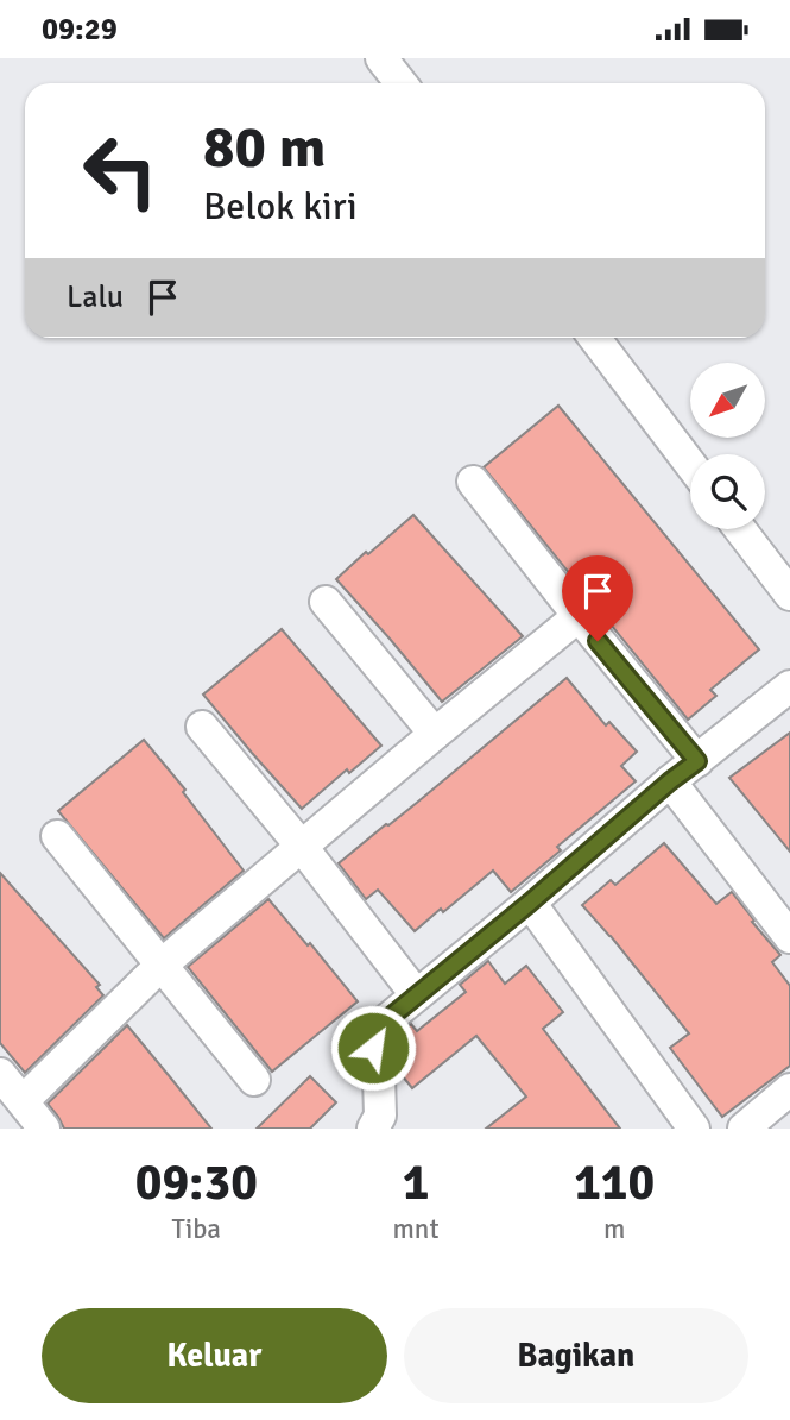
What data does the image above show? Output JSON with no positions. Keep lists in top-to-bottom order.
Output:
{
  "north": "bottom left",
  "page": {
    "status": "09:29",
    "turn": ["80 m", "Belok kiri"],
    "then": "Lalu",
    "eta": [
      "09:30",
      "Tiba",
      "1",
      "mnt",
      "110",
      "m"
    ],
    "buttons": ["Keluar", "Bagikan"]
  }
}
